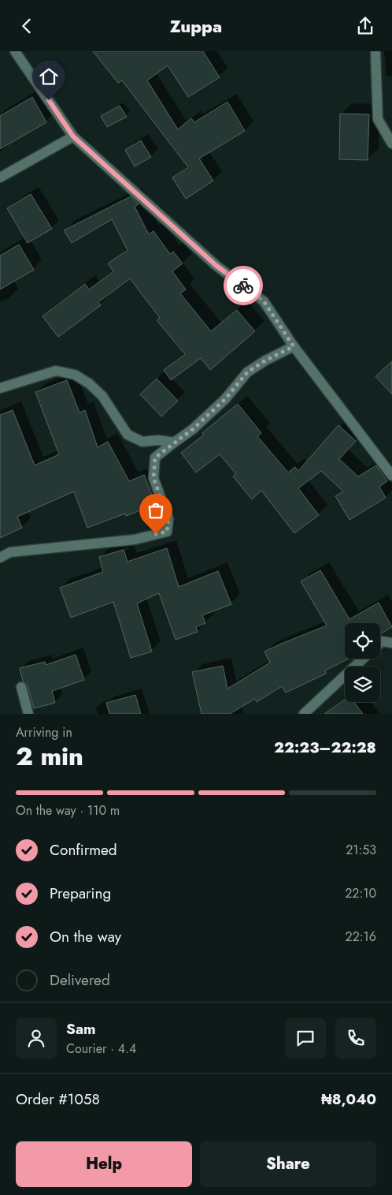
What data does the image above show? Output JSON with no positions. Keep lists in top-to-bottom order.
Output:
{
  "page": {
    "header": "Zuppa",
    "heading": ["2 min", "Arriving in", "22:23–22:28"],
    "panel": [
      "Sam",
      "Courier · 4.4",
      "Order #1058",
      "₦8,040"
    ],
    "bar": "On the way · 110 m",
    "list": [
      ["Confirmed", "21:53"],
      ["Preparing", "22:10"],
      ["On the way", "22:16"],
      "Delivered"
    ],
    "buttons": ["Help", "Share"]
  }
}
